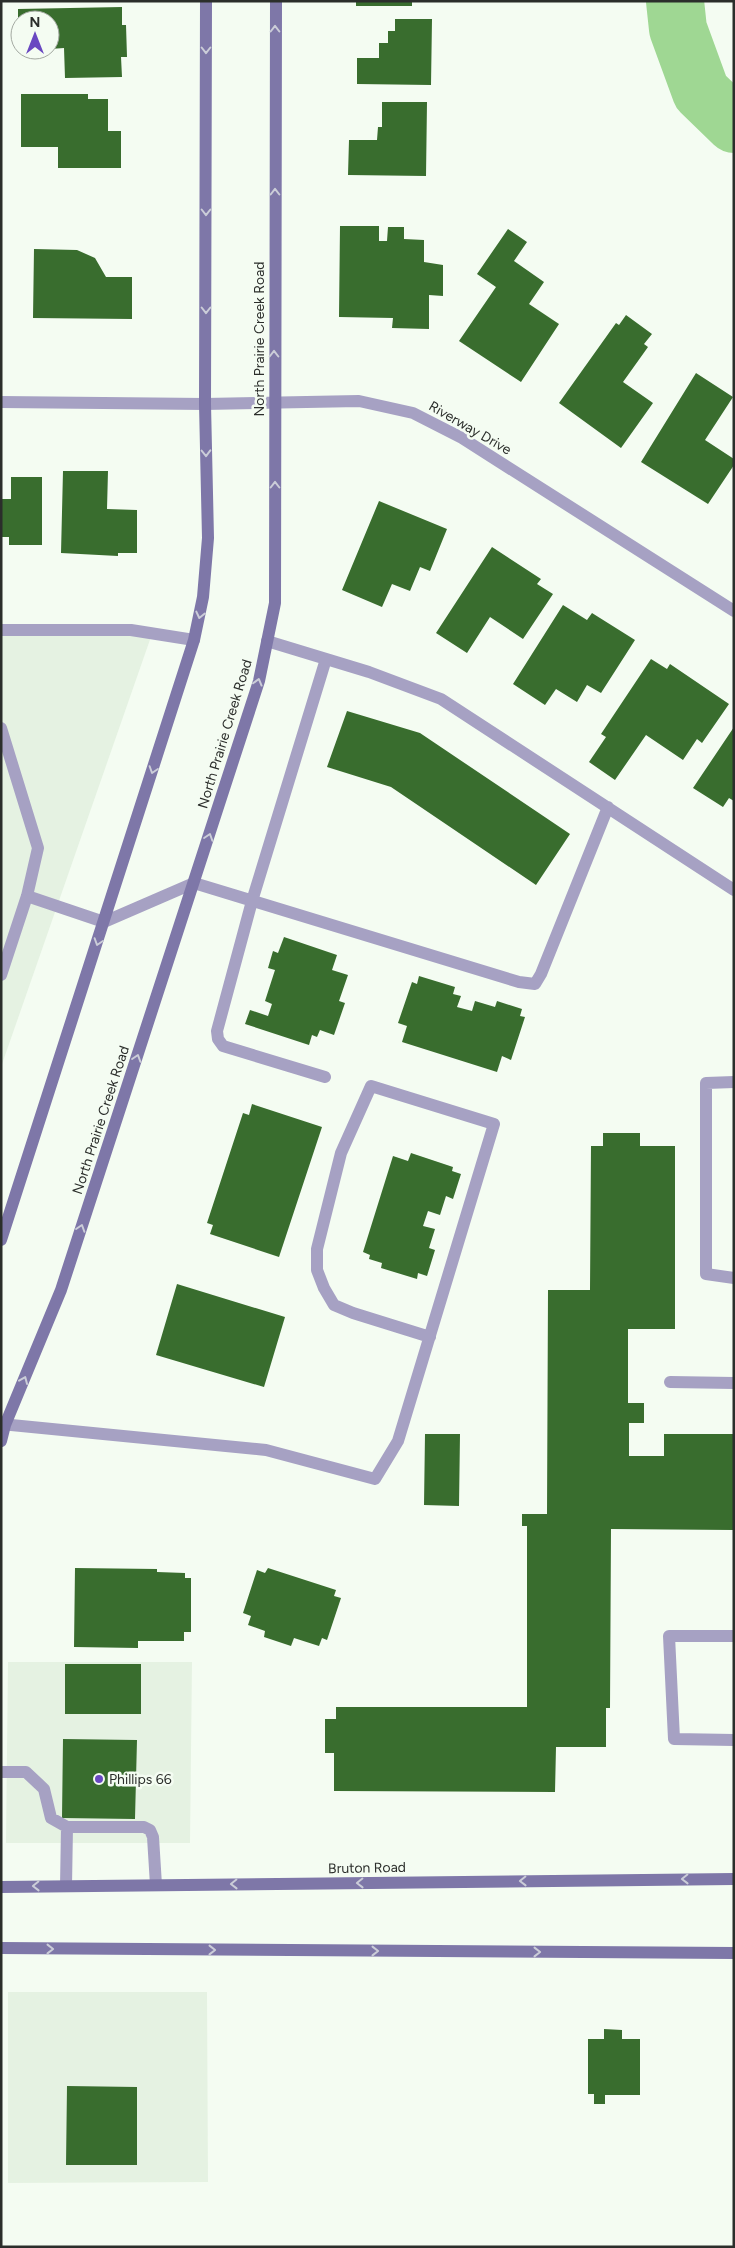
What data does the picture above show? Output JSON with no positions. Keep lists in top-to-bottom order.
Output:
{
  "streets": {
    "main road": ["North Prairie Creek Road", "Bruton Road"],
    "street": ["Riverway Drive"]
  },
  "crossings": [
    ["North Prairie Creek Road", "Riverway Drive"]
  ],
  "places": ["Phillips 66"],
  "north": "top"
}
